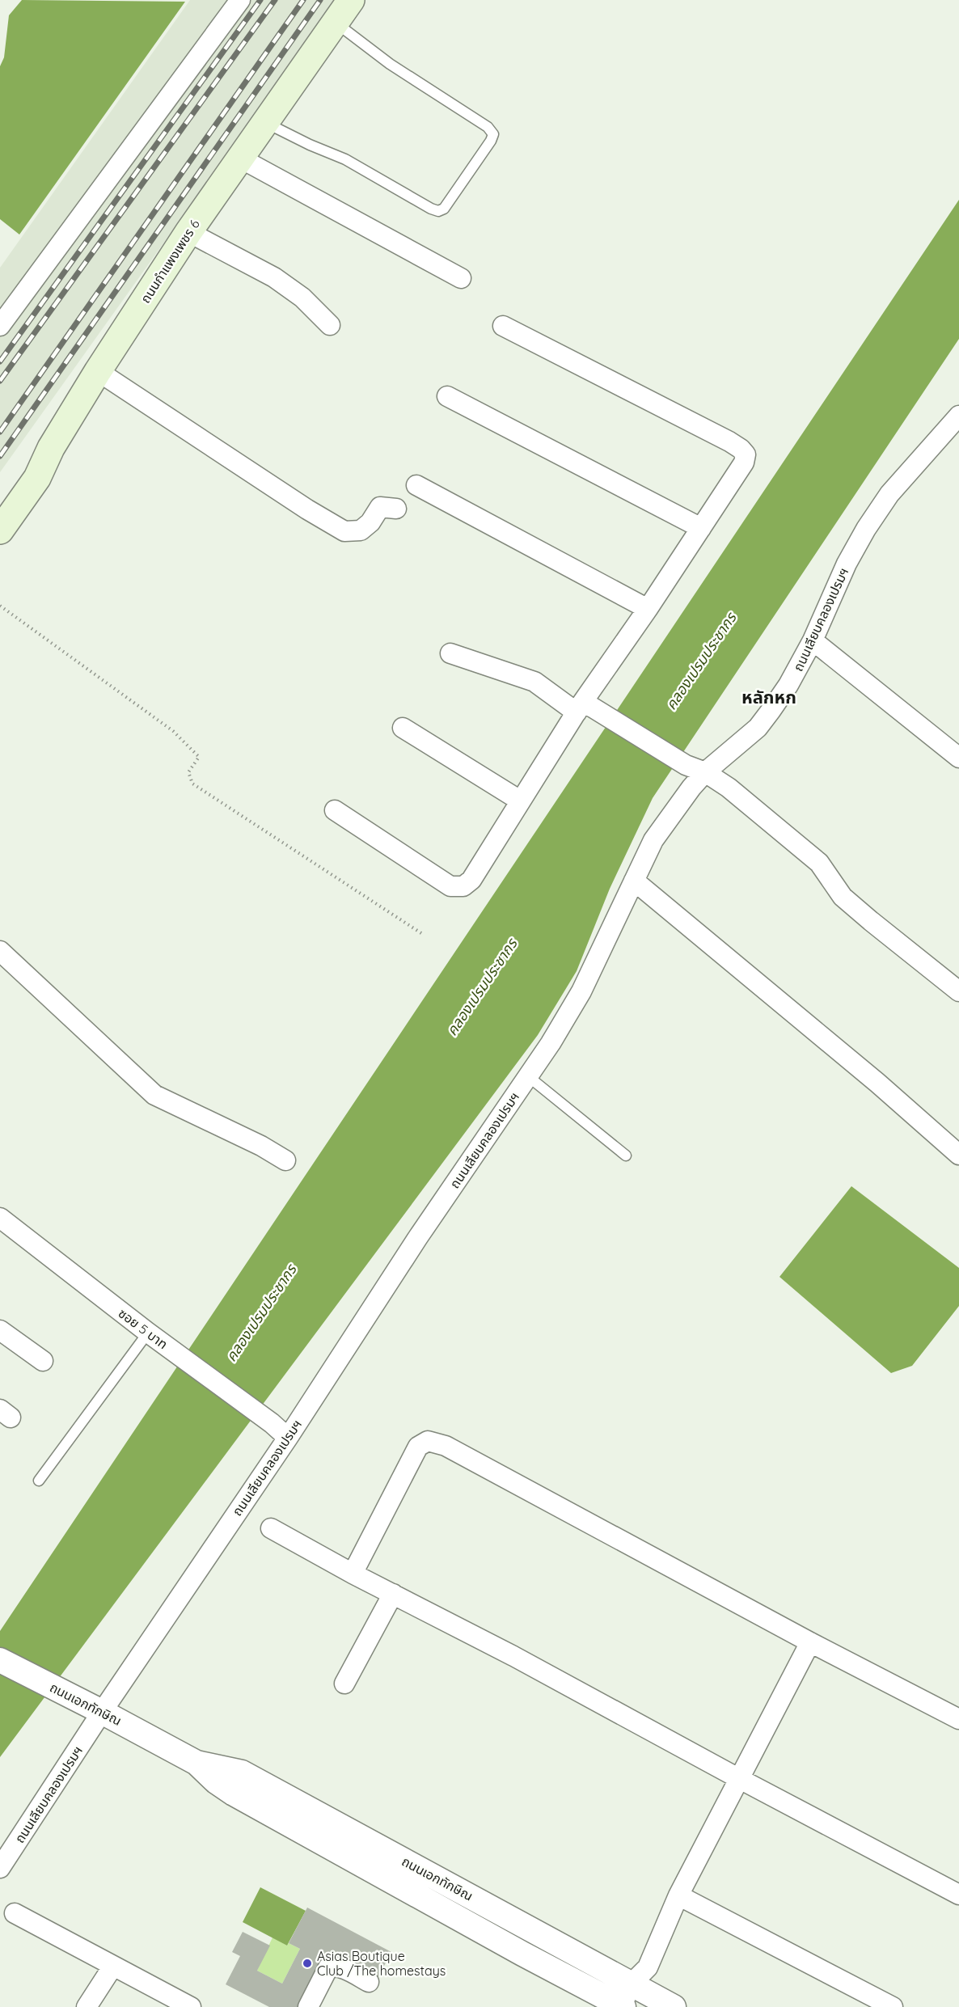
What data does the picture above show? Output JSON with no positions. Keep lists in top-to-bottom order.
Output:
{
  "streets": {
    "main road": ["ถนนกำแพงเพชร 6"],
    "street": ["ถนนเลียบคลองเปรมฯ", "ซอย 5 บาท", "ถนนเอกทักษิณ"]
  },
  "crossings": [
    ["ถนนเลียบคลองเปรมฯ", "ซอย 5 บาท"],
    ["ถนนเลียบคลองเปรมฯ", "ถนนเอกทักษิณ"]
  ],
  "districts": ["หลักหก"],
  "water": ["คลองเปรมประชากร"],
  "places": ["Asias Boutique Club /The homestays"]
}
